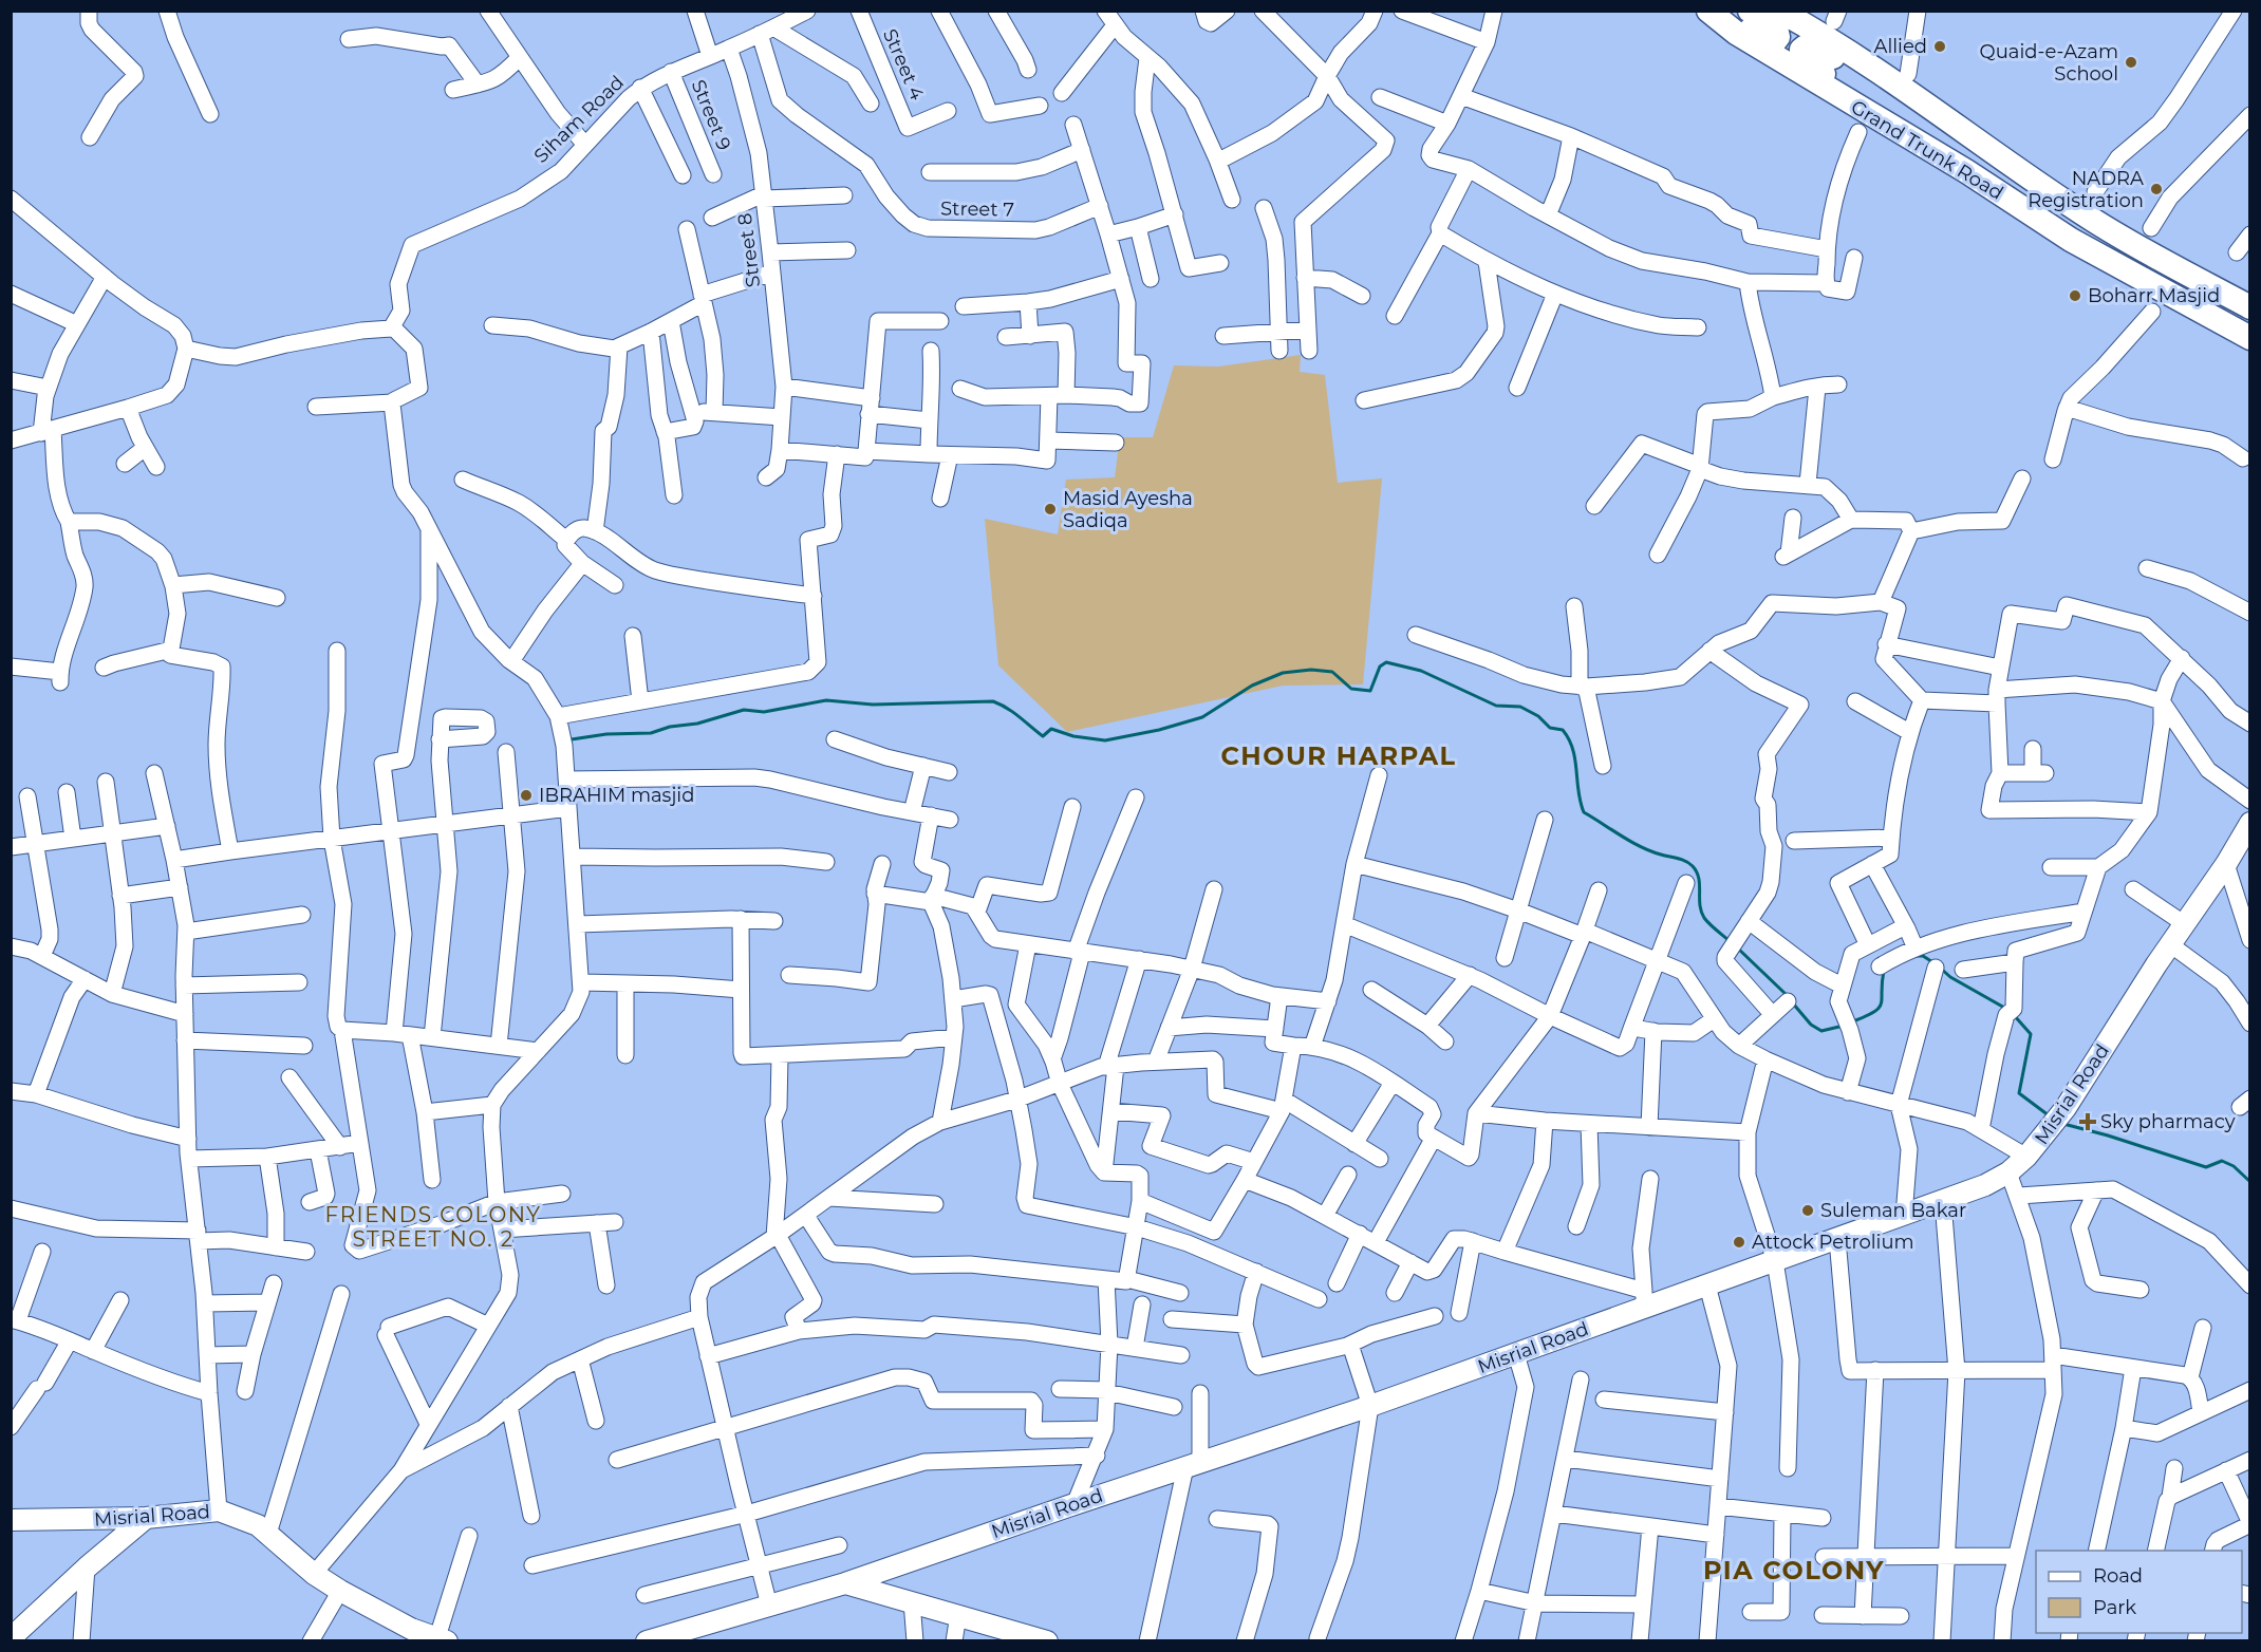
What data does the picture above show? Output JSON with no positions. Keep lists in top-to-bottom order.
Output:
{
  "streets": {
    "highway": ["Grand Trunk Road"],
    "main road": ["Misrial Road"],
    "street": [
      "Street 4",
      "Street 9",
      "Siham Road",
      "Street 7",
      "Street 8"
    ]
  },
  "crossings": [
    ["Street 9", "Siham Road"],
    ["Siham Road", "Street 7"],
    ["Siham Road", "Street 8"]
  ],
  "districts": ["CHOUR HARPAL", "FRIENDS COLONY STREET NO. 2", "PIA COLONY"],
  "places": {
    "other": [
      "Allied",
      "Quaid-e-Azam School",
      "NADRA Registration",
      "Boharr Masjid",
      "Masid Ayesha Sadiqa",
      "IBRAHIM masjid",
      "Suleman Bakar",
      "Attock Petrolium"
    ],
    "health": ["Sky pharmacy"]
  },
  "legend": ["Road", "Park"]
}
